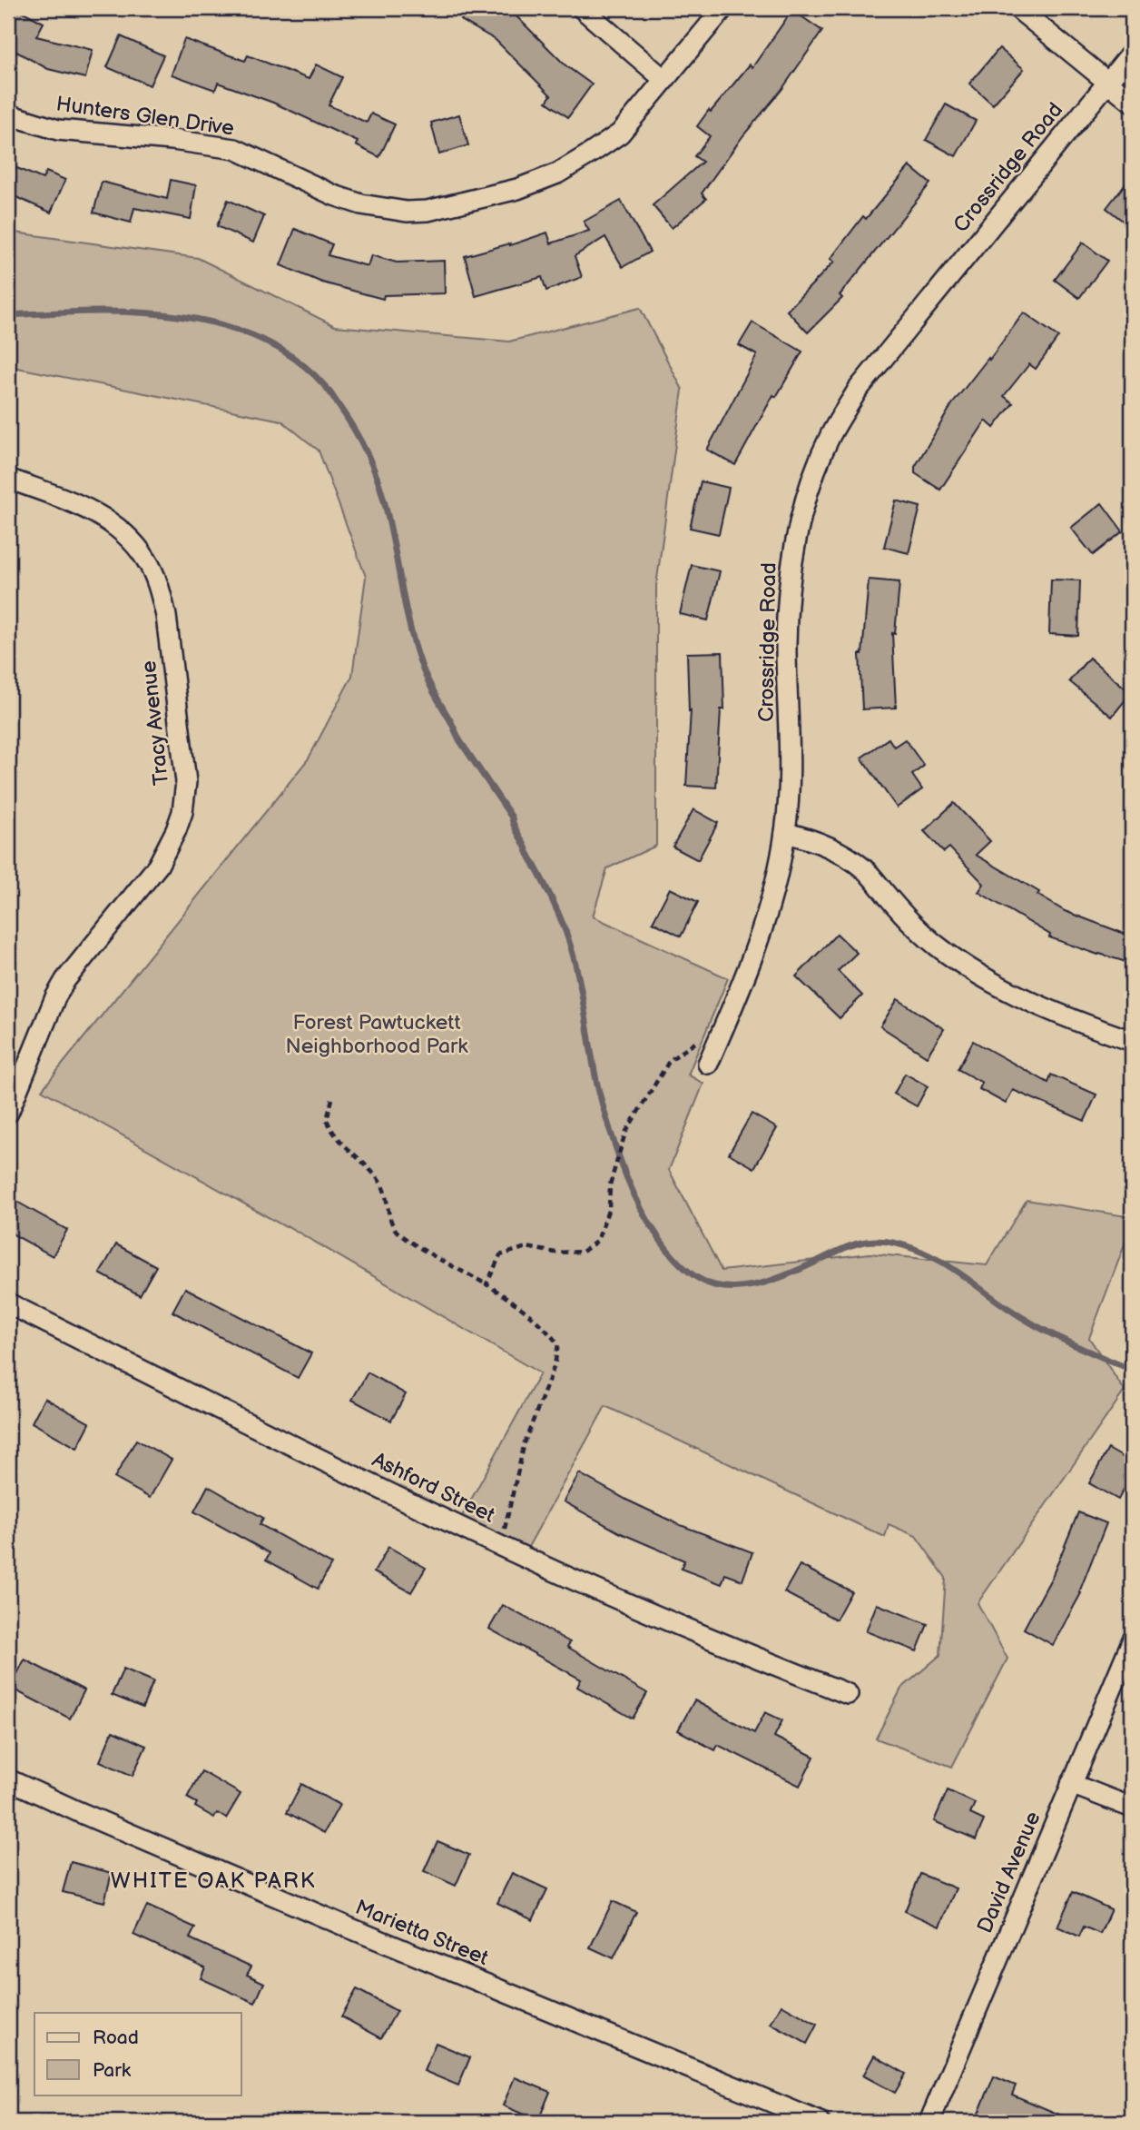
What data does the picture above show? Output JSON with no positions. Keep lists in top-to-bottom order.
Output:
{
  "streets": {
    "street": [
      "Hunters Glen Drive",
      "Crossridge Road",
      "Tracy Avenue",
      "Ashford Street",
      "David Avenue",
      "Marietta Street"
    ]
  },
  "districts": ["WHITE OAK PARK"],
  "parks": ["Forest Pawtuckett Neighborhood Park"],
  "legend": ["Road", "Park"]
}
